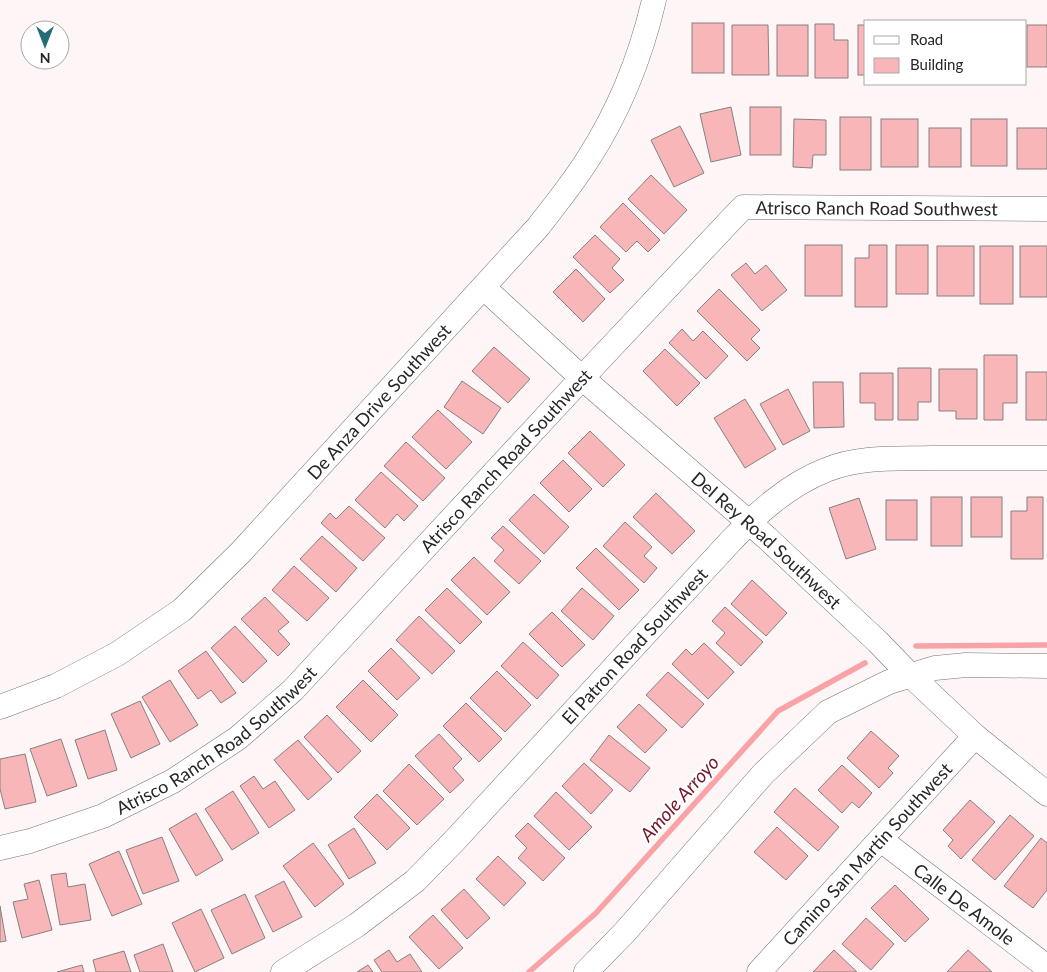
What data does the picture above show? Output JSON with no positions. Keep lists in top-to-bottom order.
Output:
{
  "streets": {
    "street": [
      "Atrisco Ranch Road Southwest",
      "De Anza Drive Southwest",
      "Del Rey Road Southwest",
      "El Patron Road Southwest",
      "Camino San Martin Southwest",
      "Calle De Amole"
    ]
  },
  "crossings": [
    ["Atrisco Ranch Road Southwest", "Del Rey Road Southwest"],
    ["De Anza Drive Southwest", "Del Rey Road Southwest"],
    ["Del Rey Road Southwest", "El Patron Road Southwest"],
    ["Del Rey Road Southwest", "Camino San Martin Southwest"],
    ["Camino San Martin Southwest", "Calle De Amole"]
  ],
  "water": ["Amole Arroyo"],
  "legend": ["Road", "Building"],
  "north": "bottom"
}
